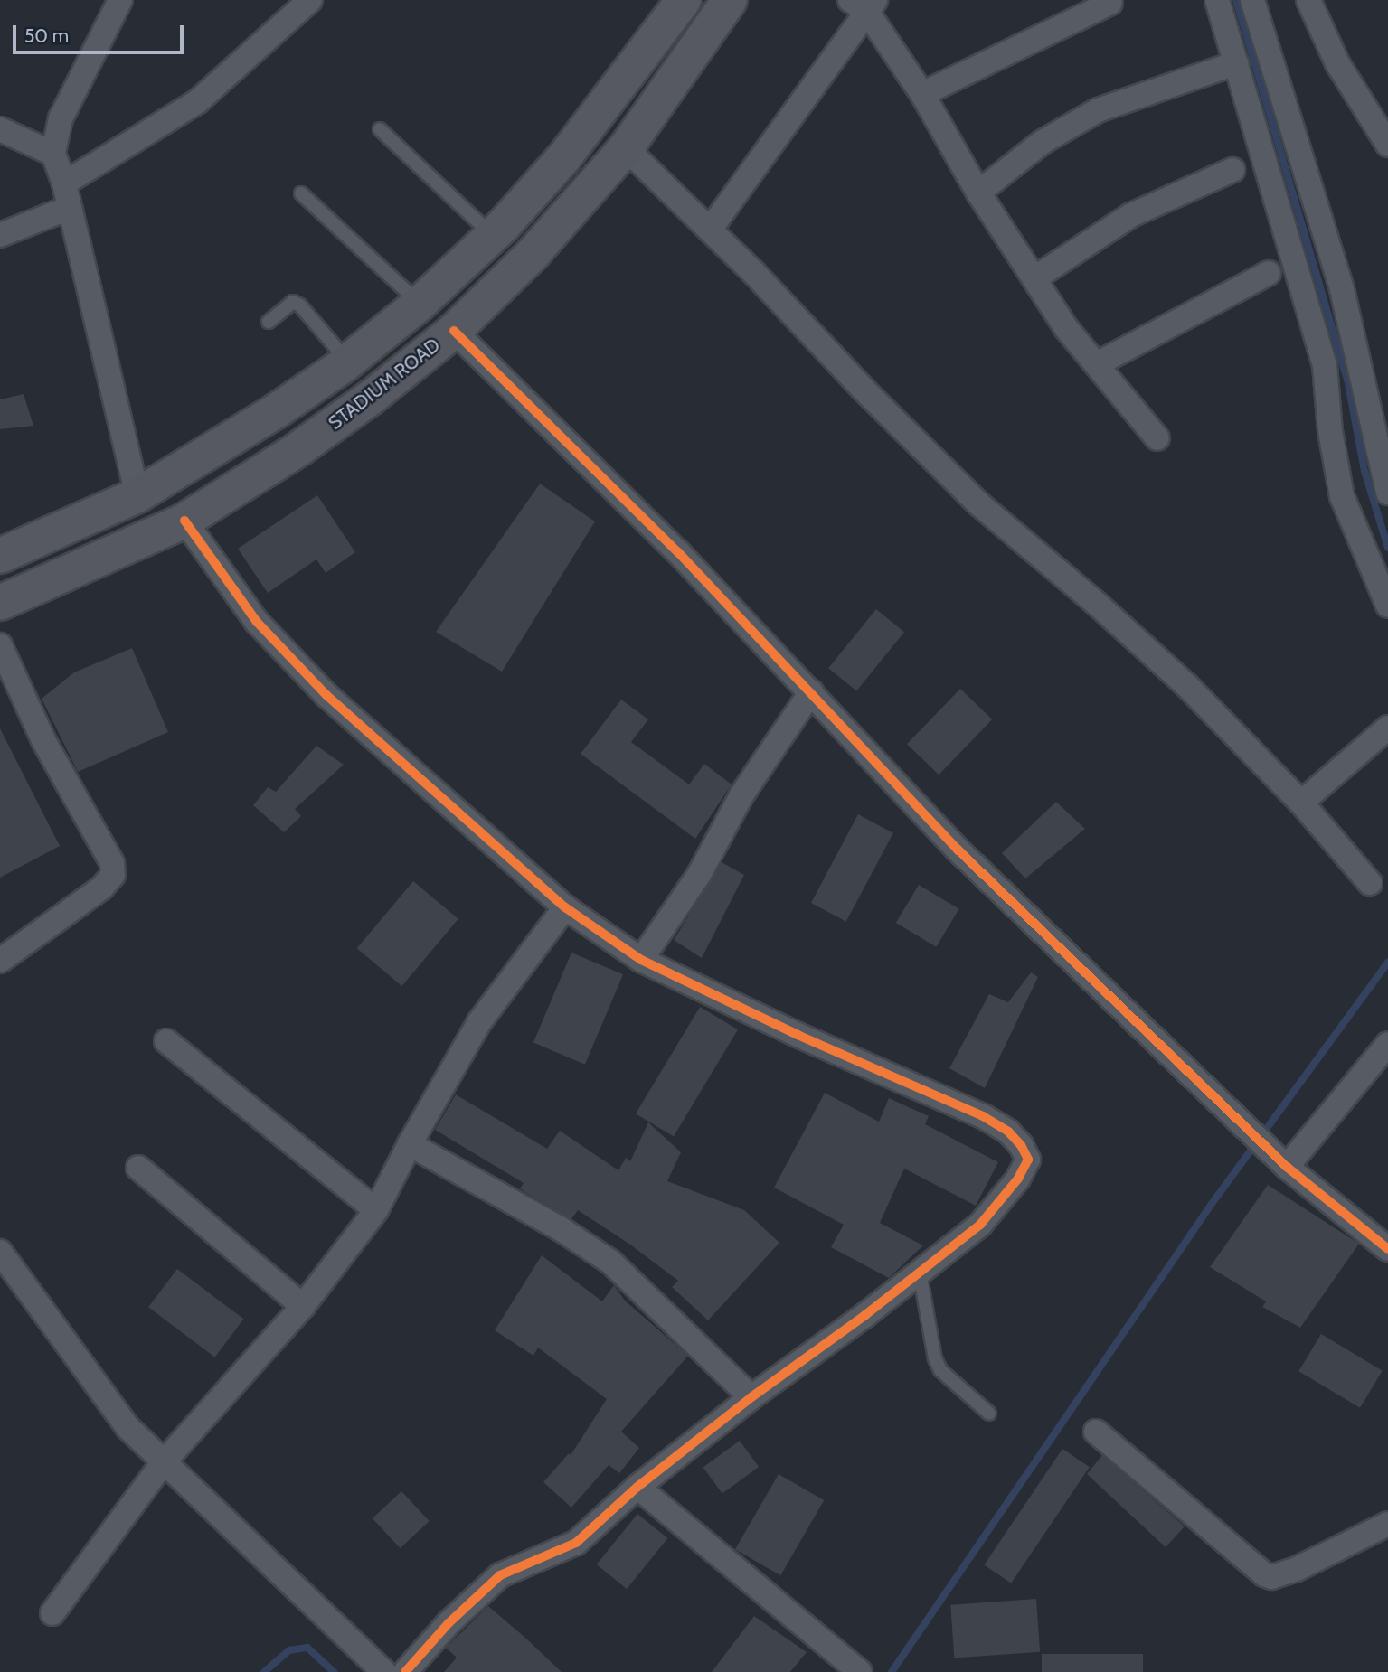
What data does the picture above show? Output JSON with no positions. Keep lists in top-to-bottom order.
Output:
{
  "streets": {
    "main road": ["STADIUM ROAD"]
  },
  "scale_bar": "50 m"
}
